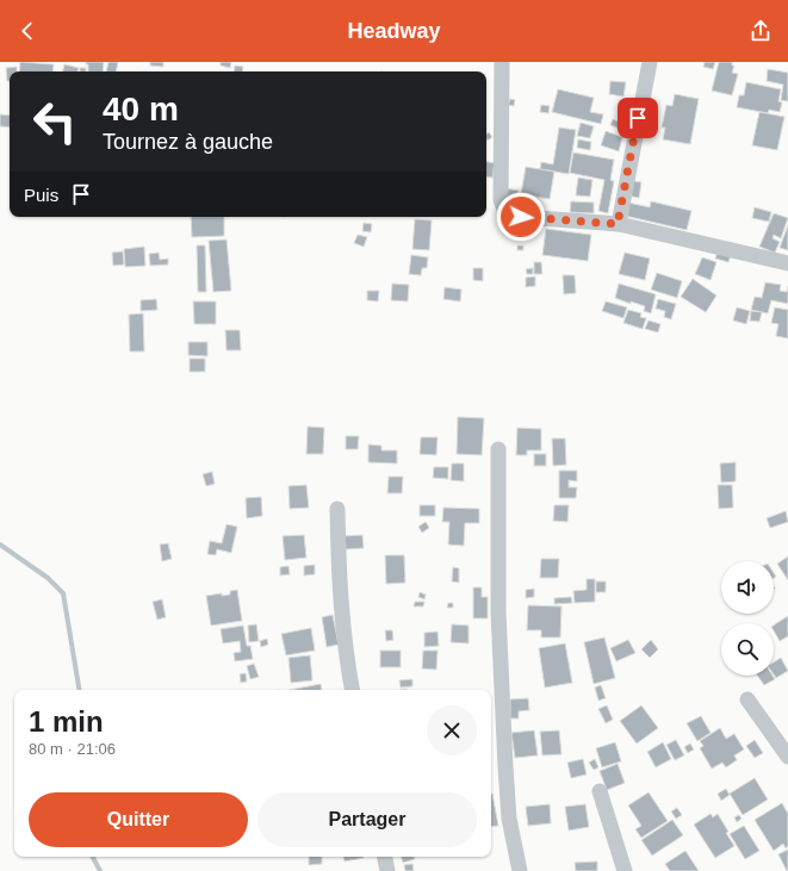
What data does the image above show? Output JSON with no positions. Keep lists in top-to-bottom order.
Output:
{
  "page": {
    "header": "Headway",
    "turn": ["40 m", "Tournez à gauche"],
    "then": "Puis",
    "heading": ["1 min", "80 m · 21:06"],
    "buttons": ["Quitter", "Partager"]
  }
}
